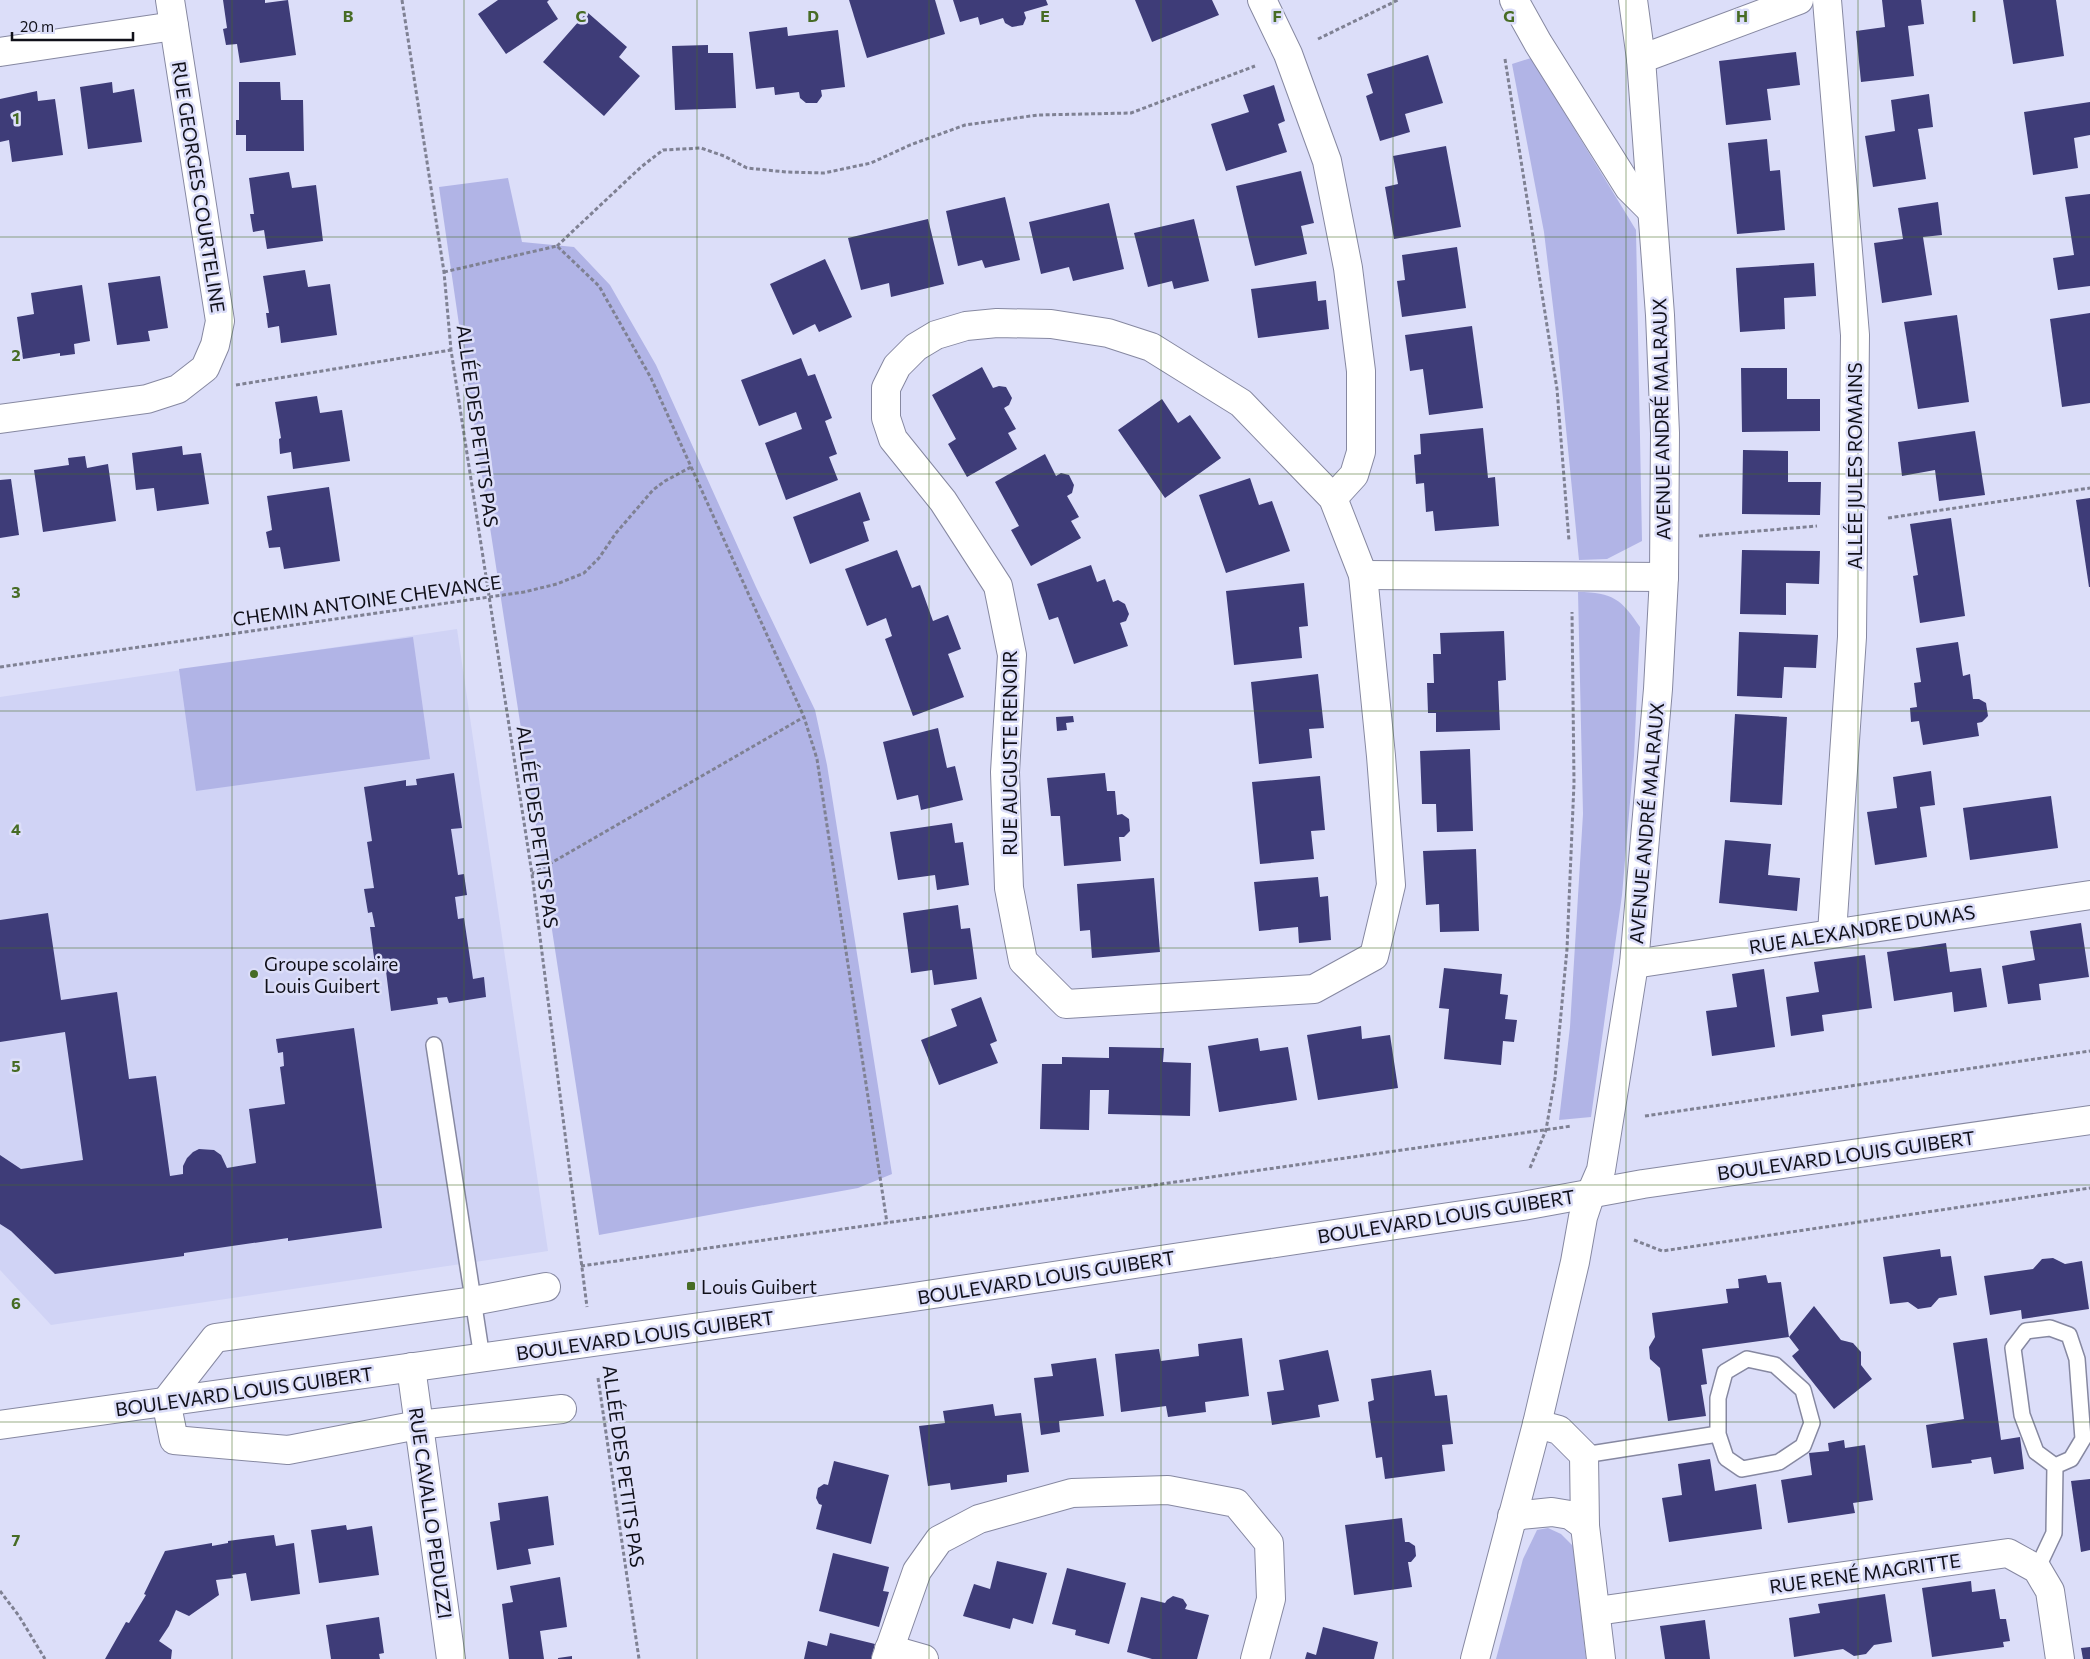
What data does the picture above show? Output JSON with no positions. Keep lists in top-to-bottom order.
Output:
{
  "streets": {
    "street": [
      "RUE GEORGES COURTELINE",
      "AVENUE ANDRÉ MALRAUX",
      "ALLÉE JULES ROMAINS",
      "RUE AUGUSTE RENOIR",
      "RUE ALEXANDRE DUMAS",
      "BOULEVARD LOUIS GUIBERT",
      "RUE CAVALLO PEDUZZI",
      "RUE RENÉ MAGRITTE"
    ],
    "path": ["ALLÉE DES PETITS PAS", "CHEMIN ANTOINE CHEVANCE"]
  },
  "crossings": [
    ["AVENUE ANDRÉ MALRAUX", "RUE ALEXANDRE DUMAS"],
    ["AVENUE ANDRÉ MALRAUX", "BOULEVARD LOUIS GUIBERT"],
    ["ALLÉE DES PETITS PAS", "CHEMIN ANTOINE CHEVANCE"],
    ["ALLÉE DES PETITS PAS", "BOULEVARD LOUIS GUIBERT"],
    ["ALLÉE JULES ROMAINS", "RUE ALEXANDRE DUMAS"],
    ["BOULEVARD LOUIS GUIBERT", "RUE CAVALLO PEDUZZI"]
  ],
  "places": {
    "other": ["Groupe scolaire Louis Guibert"],
    "transit": ["Louis Guibert"]
  },
  "scale_bar": "20 m",
  "grid": {
    "columns": [
      "B",
      "C",
      "D",
      "E",
      "F",
      "G",
      "H",
      "I"
    ],
    "rows": [
      "1",
      "2",
      "3",
      "4",
      "5",
      "6",
      "7"
    ]
  }
}
